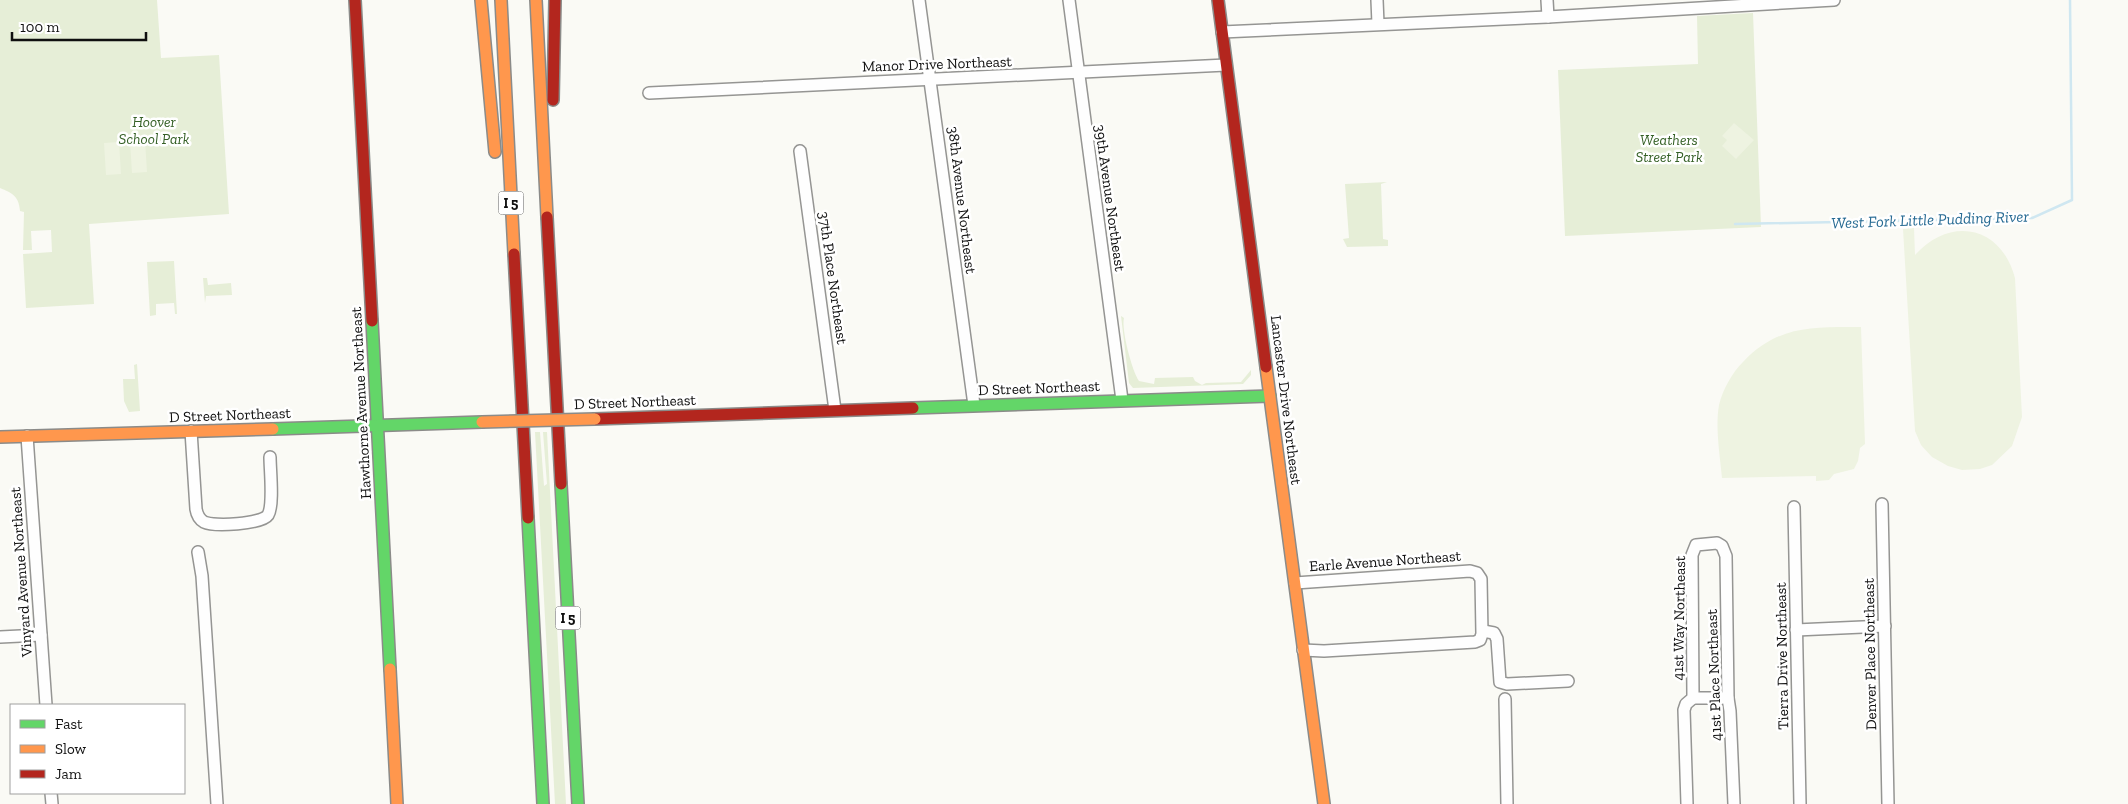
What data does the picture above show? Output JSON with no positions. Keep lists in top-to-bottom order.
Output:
{
  "streets": {
    "main road": [
      "I 5",
      "D Street Northeast",
      "Lancaster Drive Northeast",
      "Hawthorne Avenue Northeast"
    ],
    "street": [
      "Manor Drive Northeast",
      "39th Avenue Northeast",
      "38th Avenue Northeast",
      "37th Place Northeast",
      "Earle Avenue Northeast",
      "Vinyard Avenue Northeast",
      "41st Way Northeast",
      "Denver Place Northeast",
      "Tierra Drive Northeast",
      "41st Place Northeast"
    ]
  },
  "crossings": [
    ["Manor Drive Northeast", "39th Avenue Northeast"],
    ["Manor Drive Northeast", "38th Avenue Northeast"],
    ["Manor Drive Northeast", "Lancaster Drive Northeast"],
    ["39th Avenue Northeast", "D Street Northeast"],
    ["38th Avenue Northeast", "D Street Northeast"],
    ["37th Place Northeast", "D Street Northeast"],
    ["D Street Northeast", "Lancaster Drive Northeast"],
    ["D Street Northeast", "Hawthorne Avenue Northeast"],
    ["D Street Northeast", "Vinyard Avenue Northeast"],
    ["Lancaster Drive Northeast", "Earle Avenue Northeast"],
    ["41st Way Northeast", "41st Place Northeast"]
  ],
  "water": ["West Fork Little Pudding River"],
  "parks": ["Hoover School Park", "Weathers Street Park"],
  "legend": ["Fast", "Slow", "Jam"],
  "scale_bar": "100 m"
}
